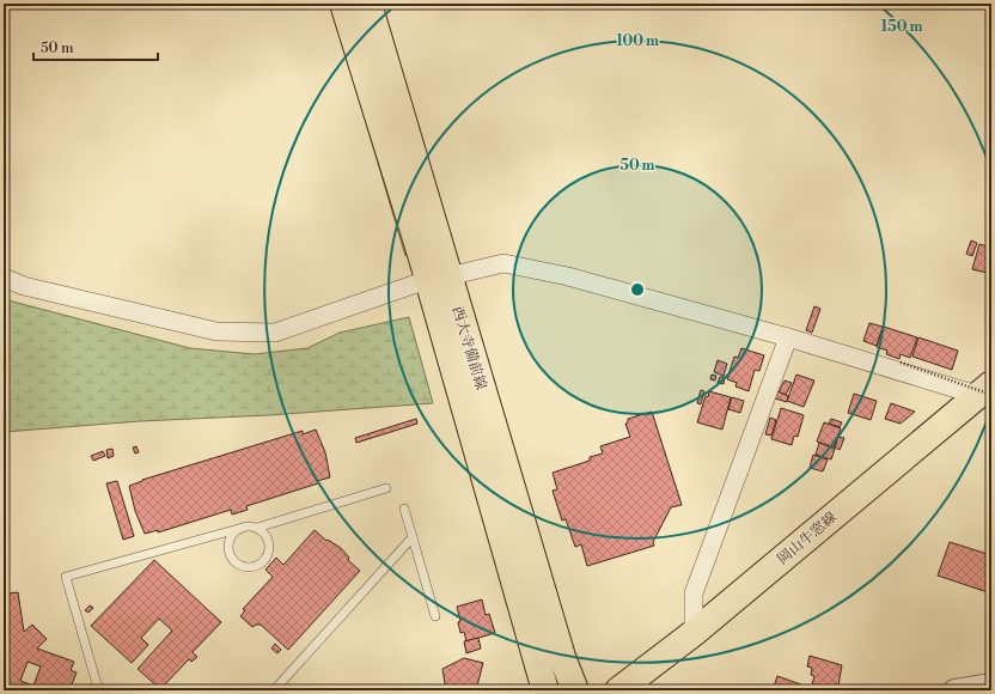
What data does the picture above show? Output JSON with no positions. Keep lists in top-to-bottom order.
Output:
{
  "streets": {
    "main road": ["西大寺備前線", "岡山牛窓線"]
  },
  "scale_bar": "50 m",
  "rings": ["150 m", "100 m", "50 m"]
}
